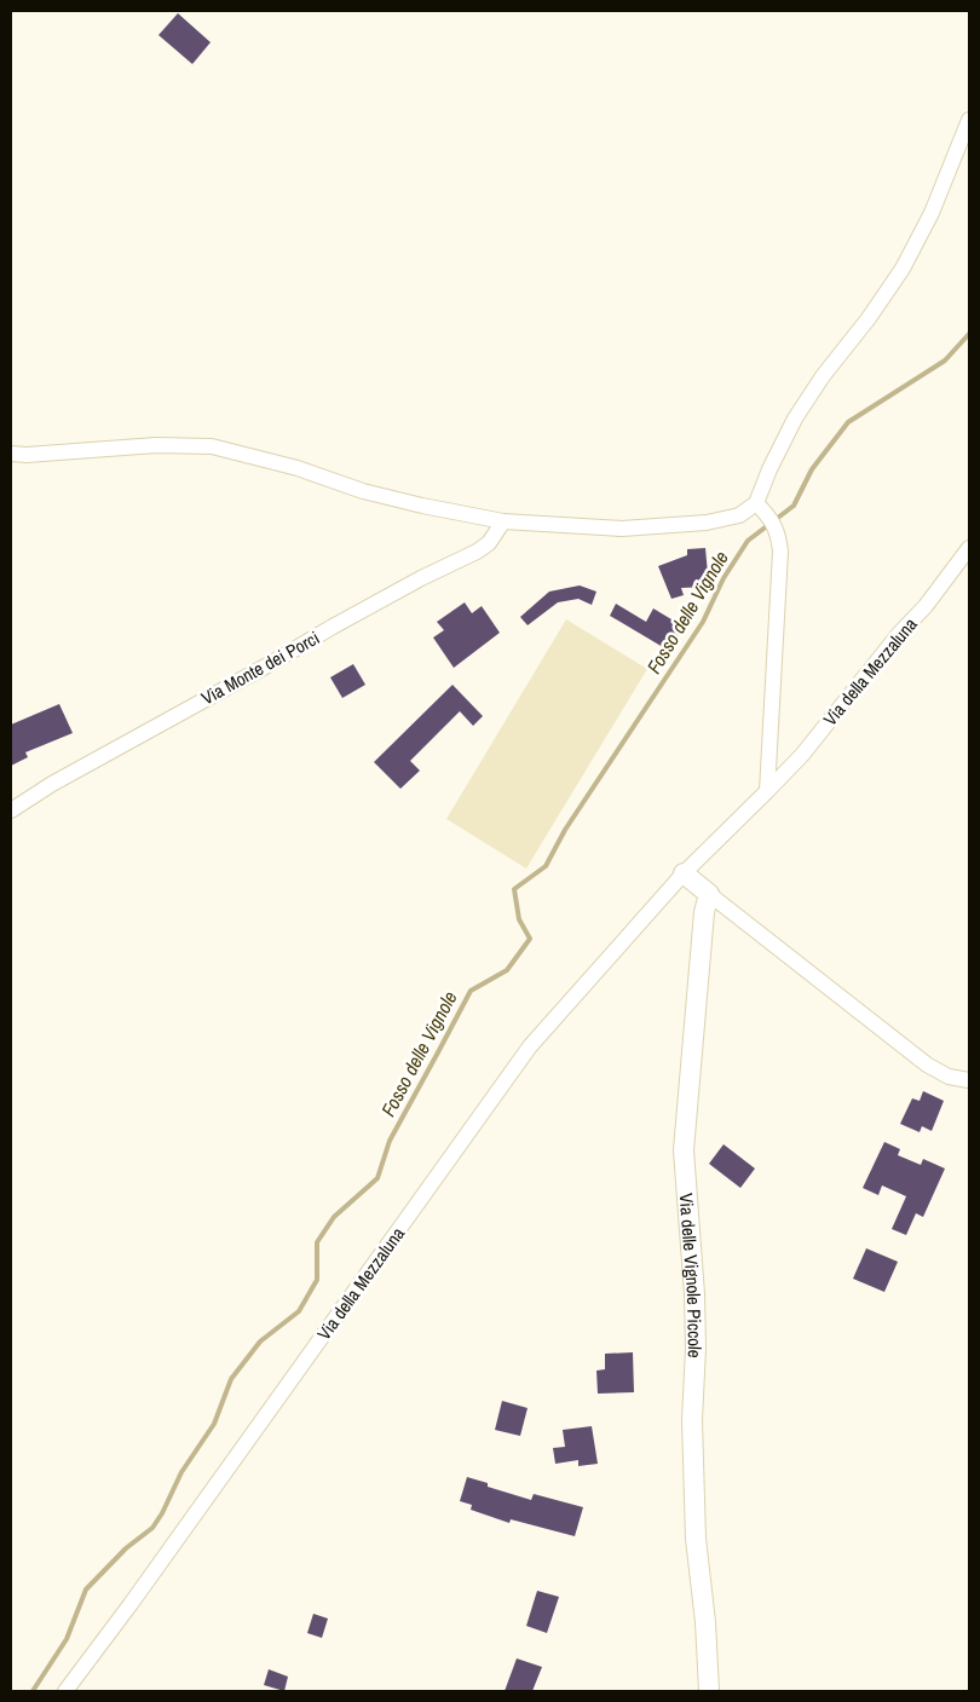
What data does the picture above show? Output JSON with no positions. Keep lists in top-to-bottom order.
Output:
{
  "streets": {
    "street": ["Via Monte dei Porci", "Via della Mezzaluna", "Via delle Vignole Piccole"]
  },
  "water": ["Fosso delle Vignole"]
}
